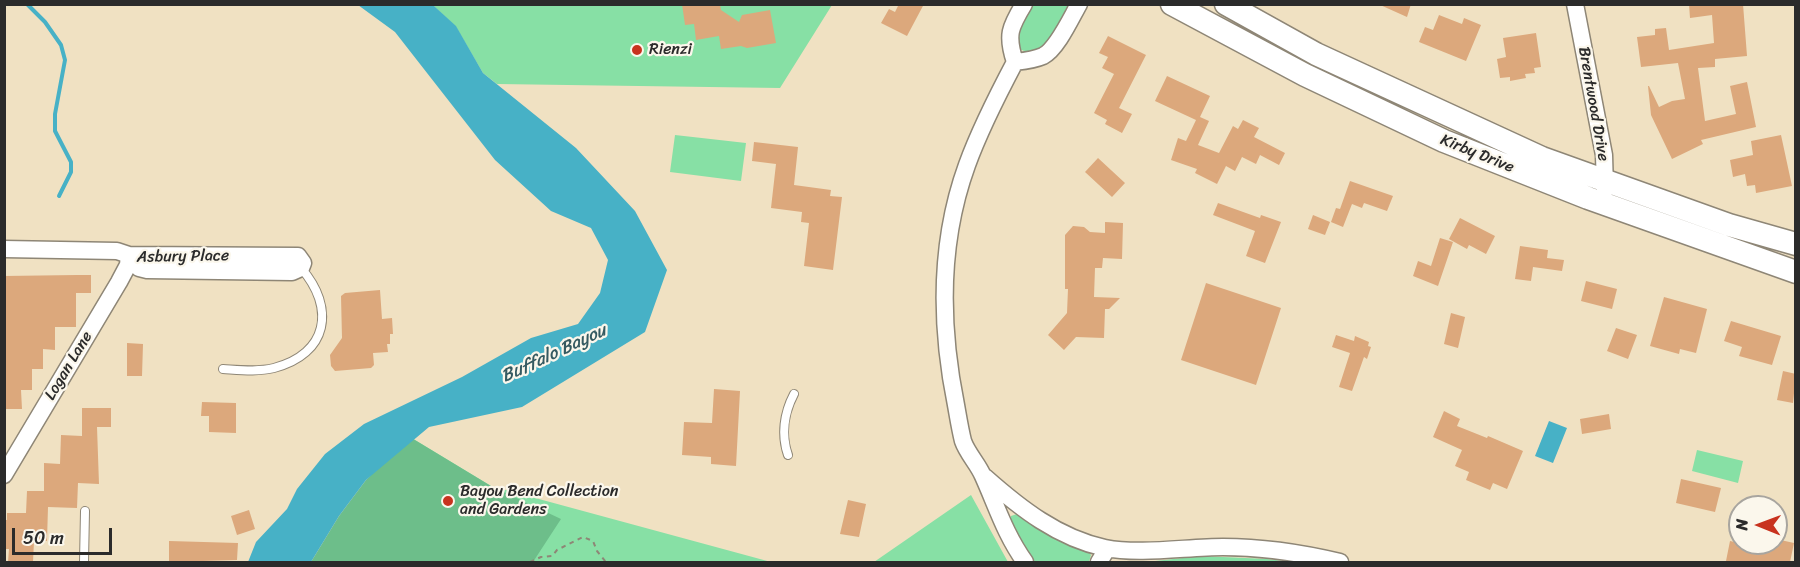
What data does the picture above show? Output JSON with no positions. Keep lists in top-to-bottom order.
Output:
{
  "streets": {
    "main road": ["Kirby Drive"],
    "street": ["Brentwood Drive", "Asbury Place", "Logan Lane"]
  },
  "crossings": [
    ["Brentwood Drive", "Kirby Drive"],
    ["Asbury Place", "Logan Lane"]
  ],
  "water": ["Buffalo Bayou"],
  "places": ["Rienzi", "Bayou Bend Collection and Gardens"],
  "scale_bar": "50 m",
  "north": "left"
}
